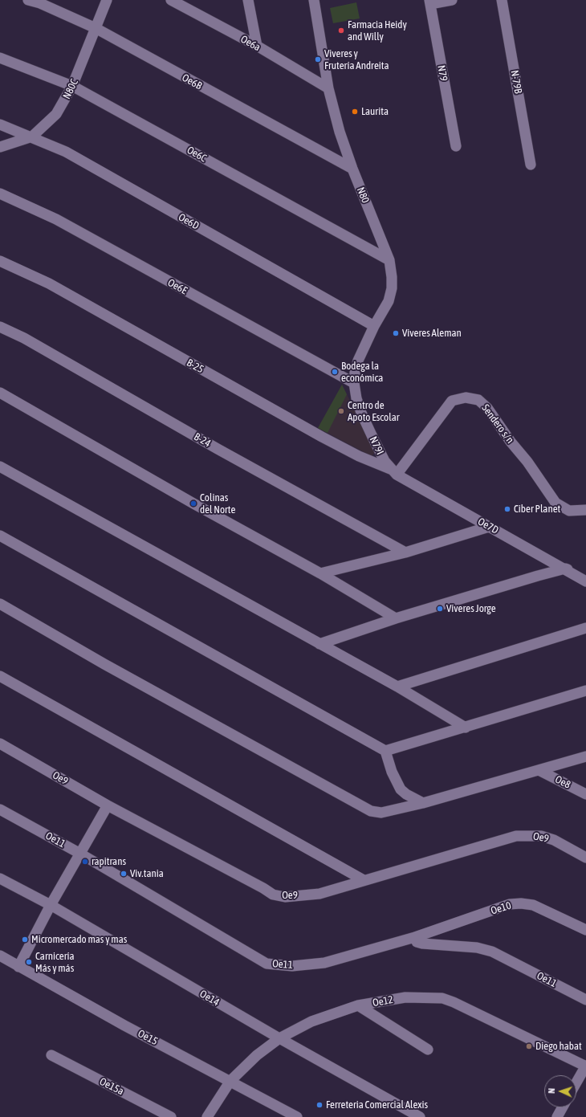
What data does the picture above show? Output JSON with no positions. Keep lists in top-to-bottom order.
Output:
{
  "streets": {
    "street": [
      "Oe6a",
      "N79",
      "Oe6B",
      "N-79B",
      "N80C",
      "Oe6C",
      "N80",
      "Oe6D",
      "Oe6E",
      "B-25",
      "Sendero s/n",
      "B-24",
      "N79I",
      "Oe7D",
      "Oe9",
      "Oe8",
      "Oe11",
      "Oe10",
      "Oe14",
      "Oe12",
      "Oe15",
      "Oe15a"
    ]
  },
  "crossings": [
    ["Oe6a", "N80"],
    ["Oe6B", "N80C"],
    ["Oe6B", "N80"],
    ["N80C", "Oe6C"],
    ["N80C", "Oe6D"],
    ["Oe6C", "N80"],
    ["N80", "Oe6D"],
    ["N80", "Oe6E"],
    ["N80", "N79I"],
    ["Oe6E", "N79I"],
    ["B-25", "Sendero s/n"],
    ["B-25", "N79I"],
    ["B-25", "Oe7D"],
    ["Sendero s/n", "N79I"],
    ["Sendero s/n", "Oe7D"],
    ["N79I", "Oe7D"],
    ["Oe11", "Oe10"],
    ["Oe14", "Oe12"],
    ["Oe12", "Oe15"]
  ],
  "places": [
    "Farmacia Heidy and Willy",
    "Viveres y Frutería Andreita",
    "Laurita",
    "Viveres Aleman",
    "Bodega la económica",
    "Centro de Apoto Escolar",
    "Colinas del Norte",
    "Ciber Planet",
    "Víveres Jorge",
    "rapitrans",
    "Viv.tania",
    "Micromercado mas y mas",
    "Carnicería Más y más",
    "Diego habat",
    "Ferreteria Comercial Alexis"
  ],
  "north": "left"
}
